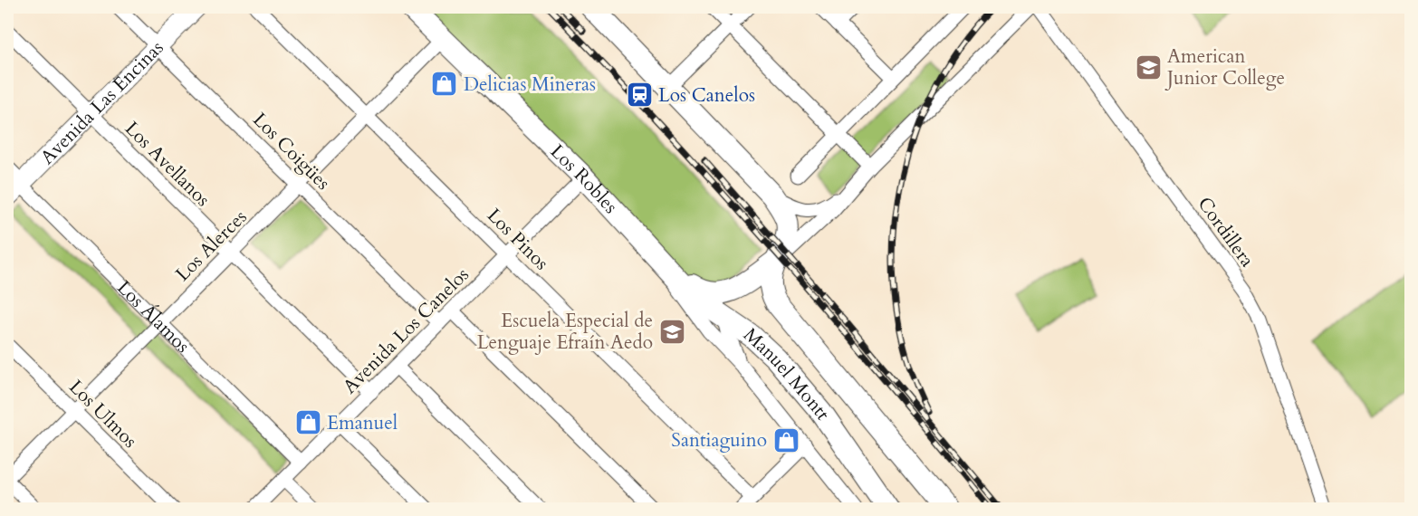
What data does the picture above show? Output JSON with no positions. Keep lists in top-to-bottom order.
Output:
{
  "streets": {
    "main road": ["Los Robles", "Manuel Montt"],
    "street": [
      "Avenida Las Encinas",
      "Los Coigües",
      "Los Avellanos",
      "Cordillera",
      "Los Pinos",
      "Los Alerces",
      "Los Álamos",
      "Avenida Los Canelos",
      "Los Ulmos"
    ]
  },
  "crossings": [
    ["Avenida Las Encinas", "Los Coigües"],
    ["Avenida Las Encinas", "Los Avellanos"],
    ["Avenida Las Encinas", "Los Álamos"],
    ["Los Coigües", "Los Alerces"],
    ["Los Coigües", "Avenida Los Canelos"],
    ["Los Avellanos", "Los Alerces"],
    ["Los Avellanos", "Avenida Los Canelos"],
    ["Los Robles", "Los Alerces"],
    ["Los Robles", "Avenida Los Canelos"],
    ["Los Robles", "Manuel Montt"],
    ["Los Pinos", "Los Alerces"],
    ["Los Pinos", "Avenida Los Canelos"],
    ["Los Alerces", "Los Álamos"],
    ["Los Alerces", "Los Ulmos"],
    ["Los Álamos", "Avenida Los Canelos"]
  ],
  "places": {
    "school or university": ["American Junior College", "Escuela Especial de Lenguaje Efraín Aedo"],
    "shop": ["Delicias Mineras", "Emanuel", "Santiaguino"],
    "station": ["Los Canelos"]
  }
}
